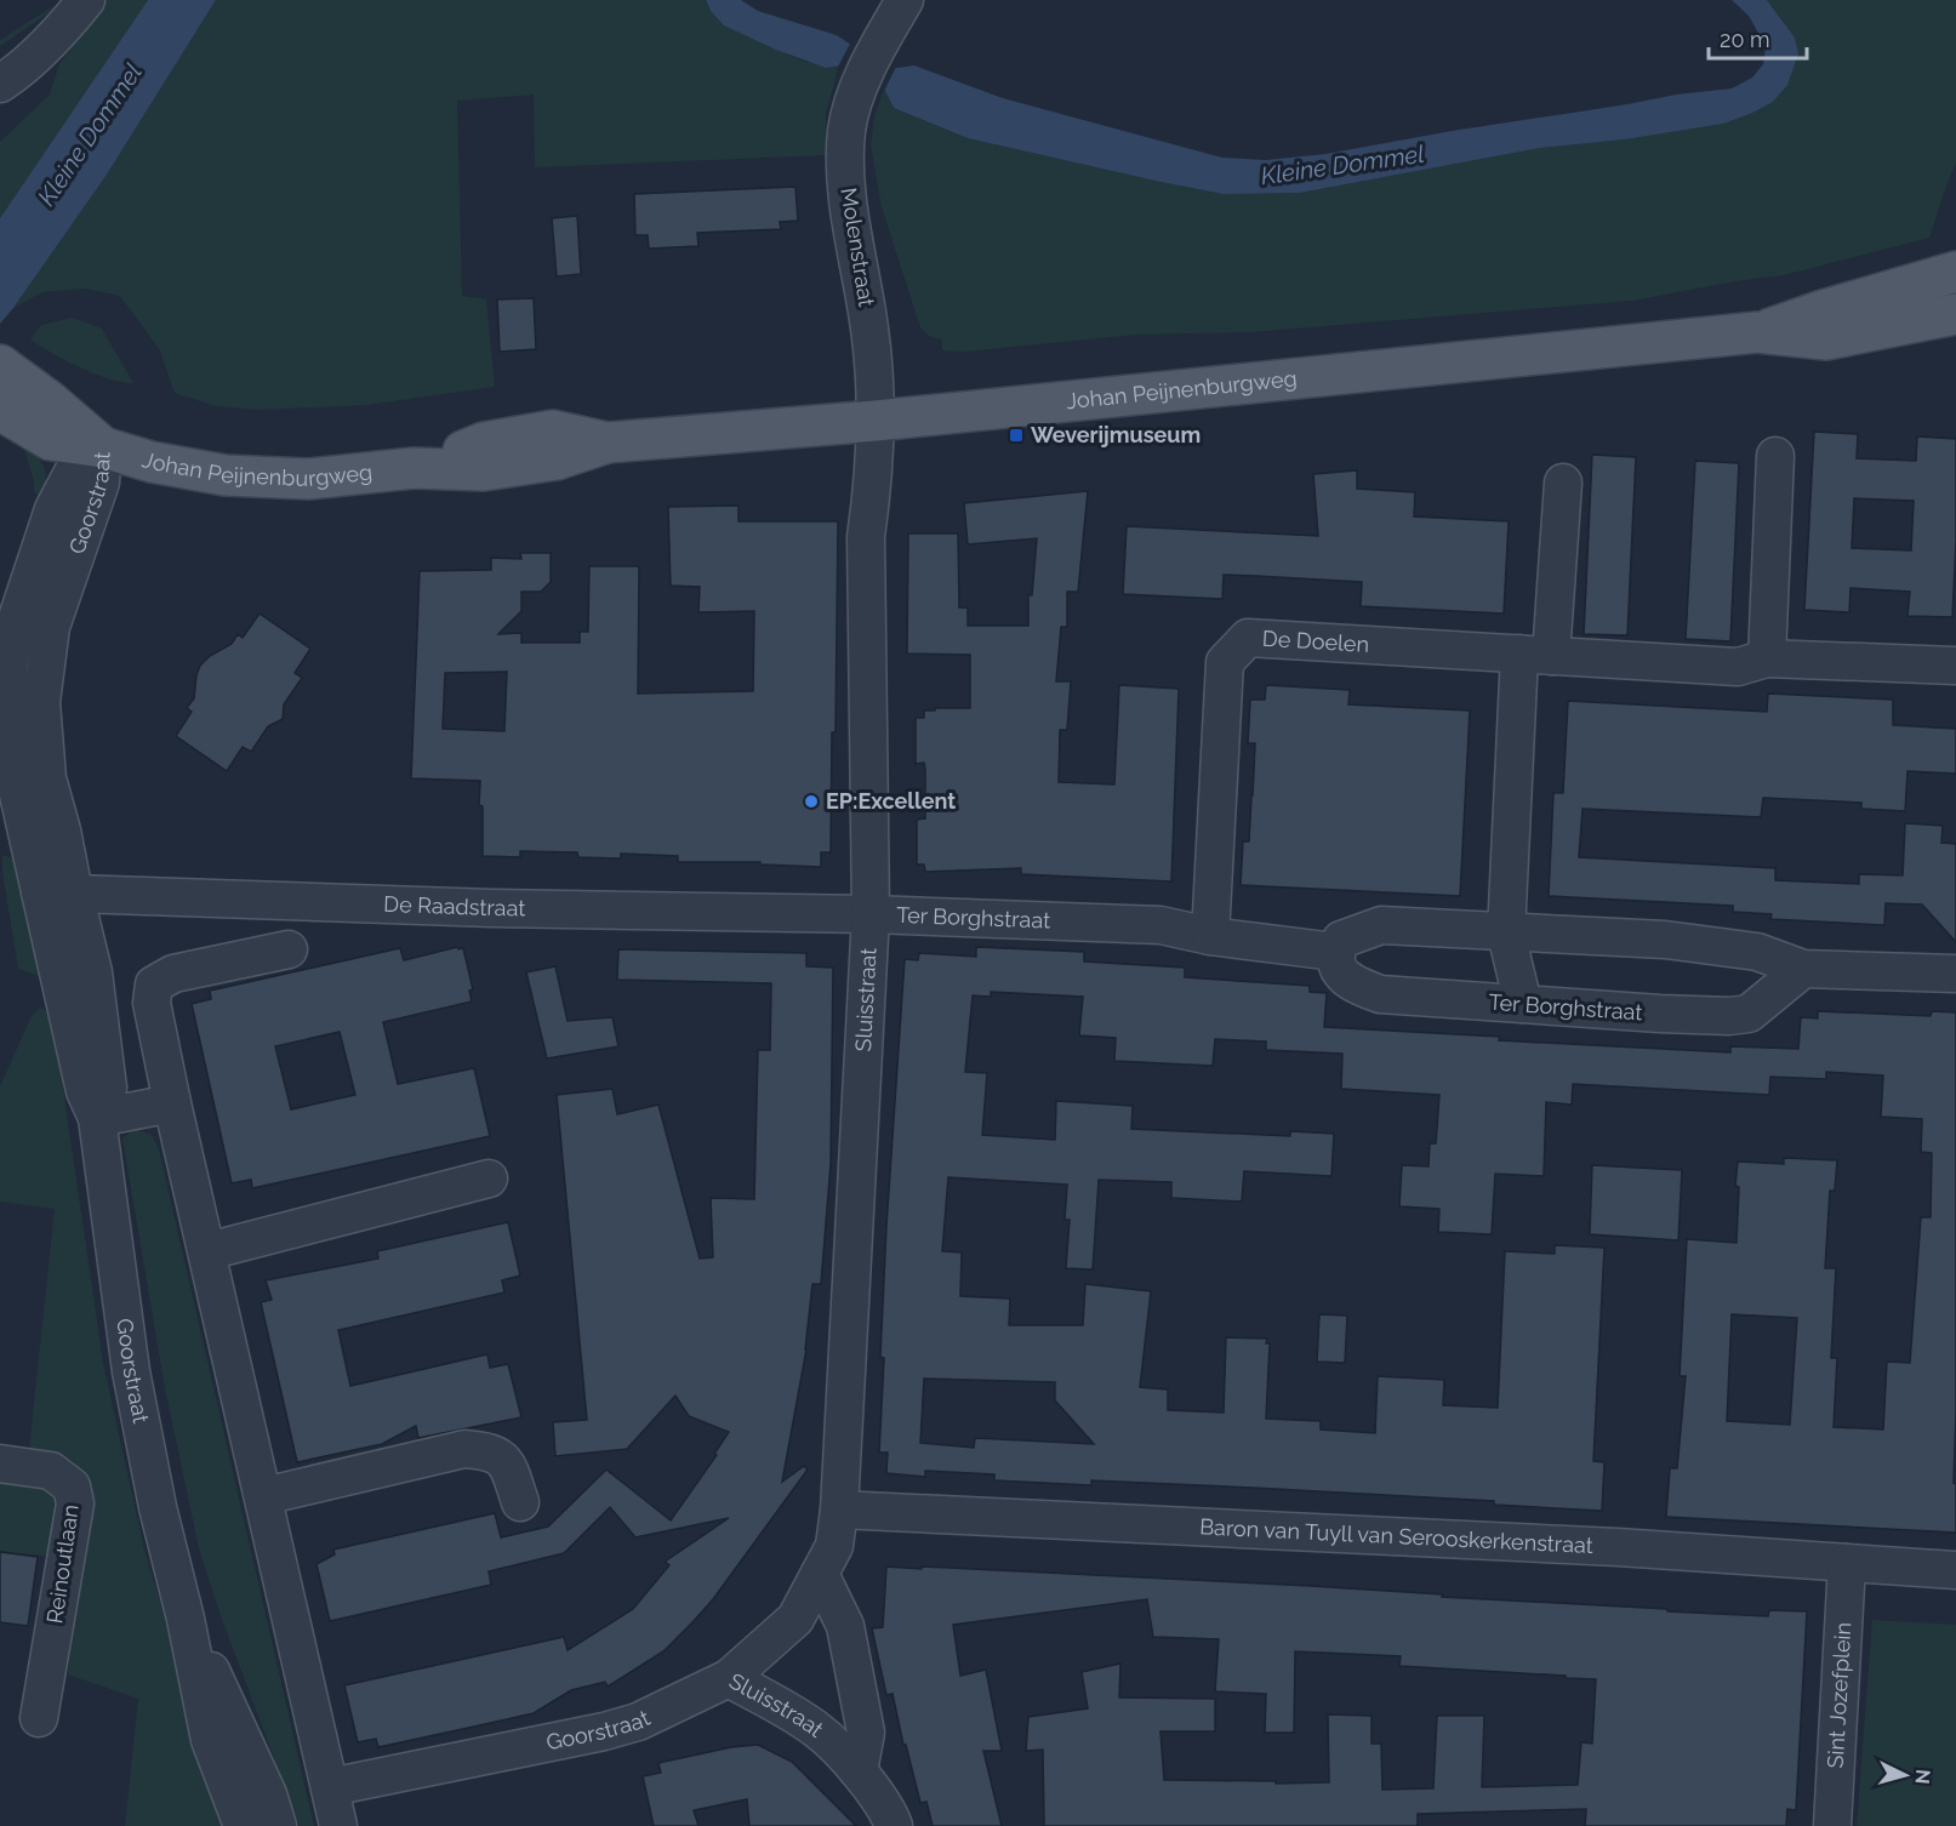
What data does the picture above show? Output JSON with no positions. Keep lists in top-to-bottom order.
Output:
{
  "streets": {
    "main road": ["Johan Peijnenburgweg"],
    "street": [
      "Molenstraat",
      "Goorstraat",
      "De Doelen",
      "De Raadstraat",
      "Ter Borghstraat",
      "Sluisstraat",
      "Baron van Tuyll van Serooskerkenstraat",
      "Reinoutlaan",
      "Sint Jozefplein"
    ]
  },
  "crossings": [
    ["Molenstraat", "Johan Peijnenburgweg"],
    ["Molenstraat", "Sluisstraat"],
    ["Johan Peijnenburgweg", "Goorstraat"],
    ["Johan Peijnenburgweg", "Sluisstraat"],
    ["Goorstraat", "De Raadstraat"],
    ["Goorstraat", "Sluisstraat"],
    ["De Doelen", "Ter Borghstraat"],
    ["De Raadstraat", "Ter Borghstraat"],
    ["De Raadstraat", "Sluisstraat"],
    ["Ter Borghstraat", "Sluisstraat"],
    ["Sluisstraat", "Baron van Tuyll van Serooskerkenstraat"],
    ["Baron van Tuyll van Serooskerkenstraat", "Sint Jozefplein"]
  ],
  "water": ["Kleine Dommel"],
  "places": {
    "transit": ["Weverijmuseum"],
    "other": ["EP:Excellent"]
  },
  "scale_bar": "20 m",
  "north": "right"
}
